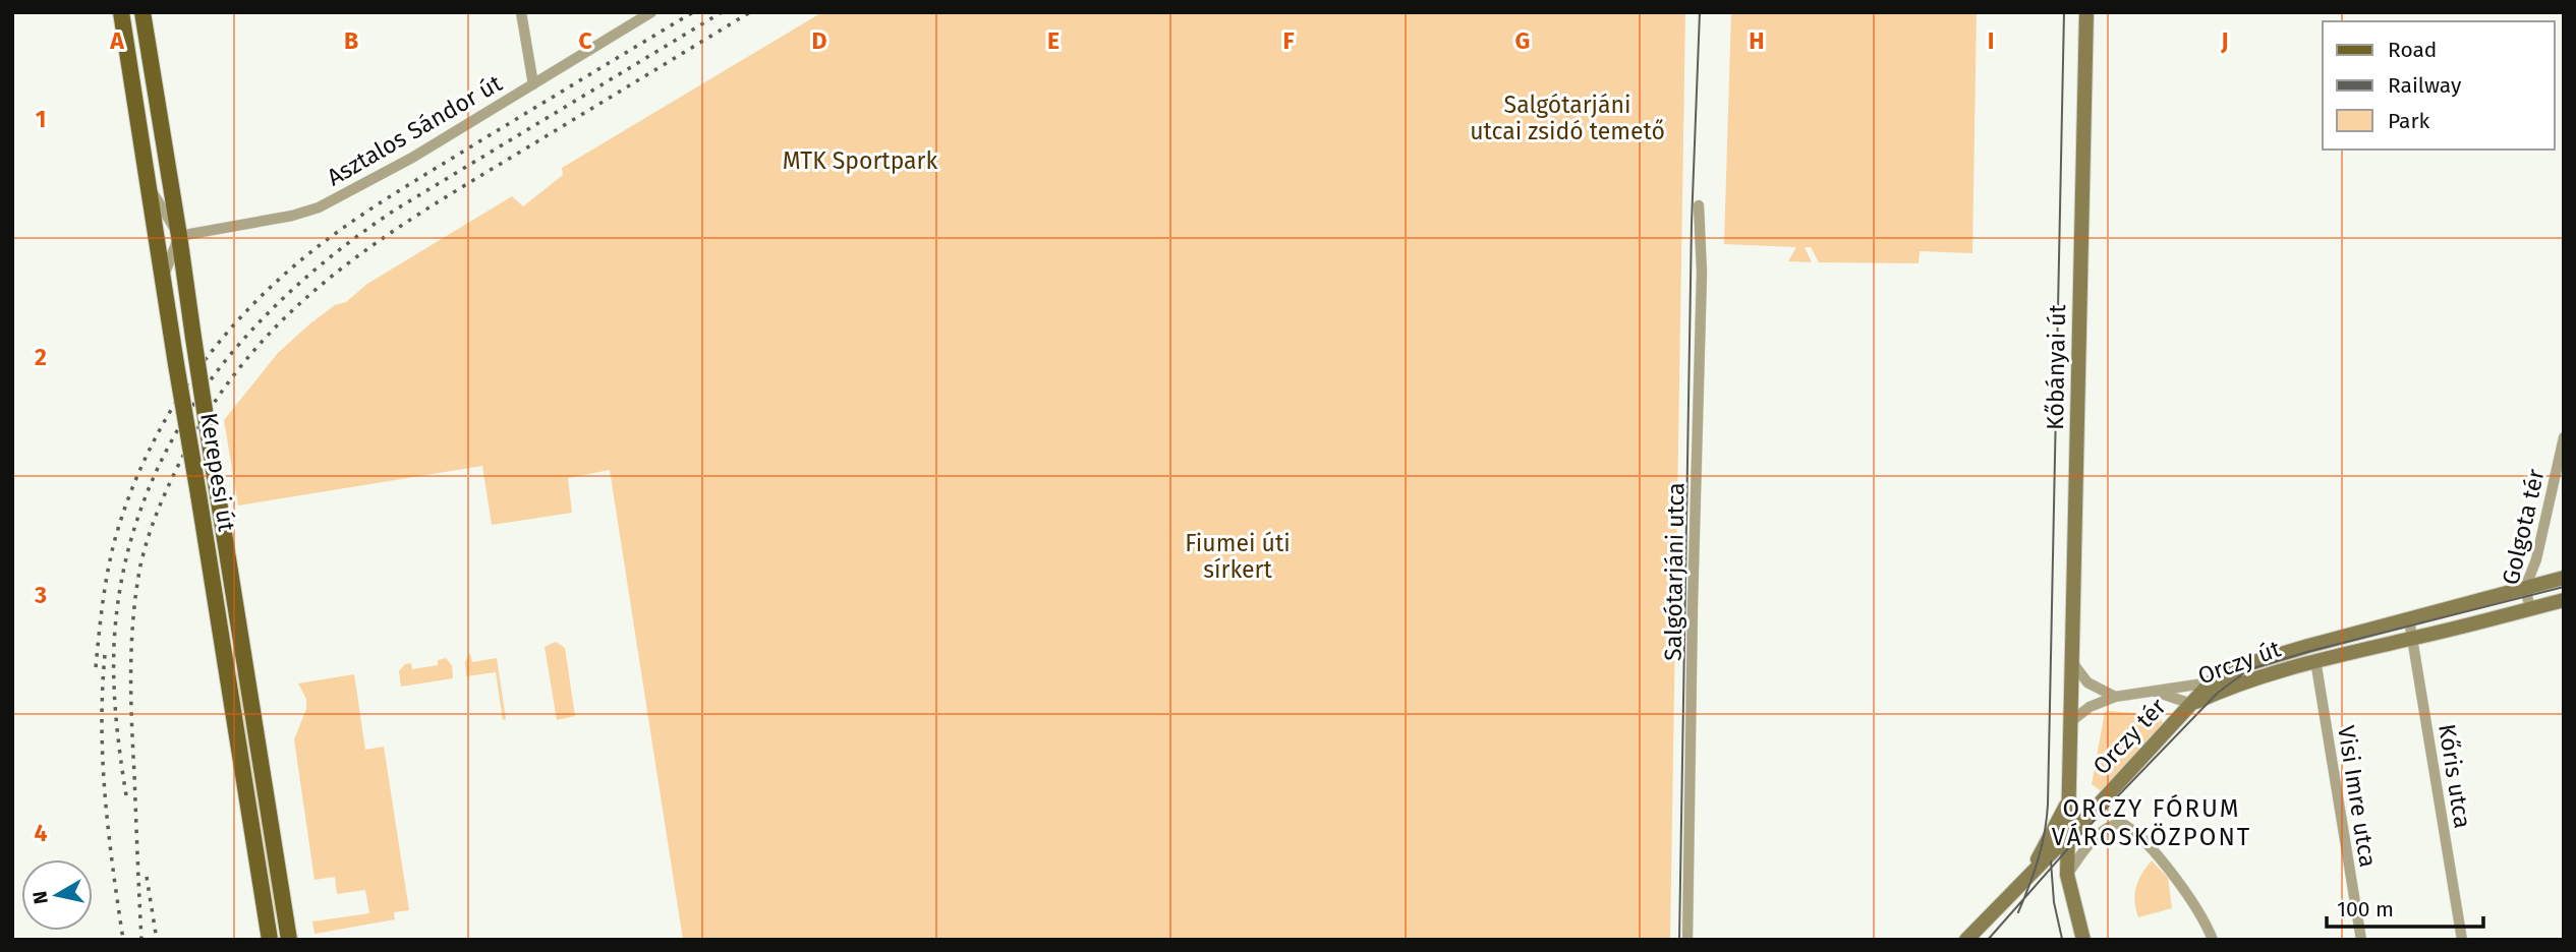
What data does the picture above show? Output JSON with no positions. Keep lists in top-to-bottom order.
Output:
{
  "streets": {
    "main road": ["Kerepesi út"],
    "street": [
      "Asztalos Sándor út",
      "Kőbányai út",
      "Golgota tér",
      "Salgótarjáni utca",
      "Orczy út",
      "Orczy tér",
      "Kőris utca",
      "Visi Imre utca"
    ]
  },
  "crossings": [
    ["Asztalos Sándor út", "Kerepesi út"],
    ["Kőbányai út", "Orczy tér"],
    ["Golgota tér", "Orczy út"],
    ["Orczy út", "Orczy tér"],
    ["Orczy út", "Kőris utca"],
    ["Orczy út", "Visi Imre utca"]
  ],
  "districts": ["ORCZY FÓRUM VÁROSKÖZPONT"],
  "parks": ["Salgótarjáni utcai zsidó temető", "MTK Sportpark", "Fiumei úti sírkert"],
  "legend": ["Road", "Railway", "Park"],
  "scale_bar": "100 m",
  "north": "left",
  "grid": {
    "columns": [
      "A",
      "B",
      "C",
      "D",
      "E",
      "F",
      "G",
      "H",
      "I",
      "J"
    ],
    "rows": [
      "1",
      "2",
      "3",
      "4"
    ]
  }
}
